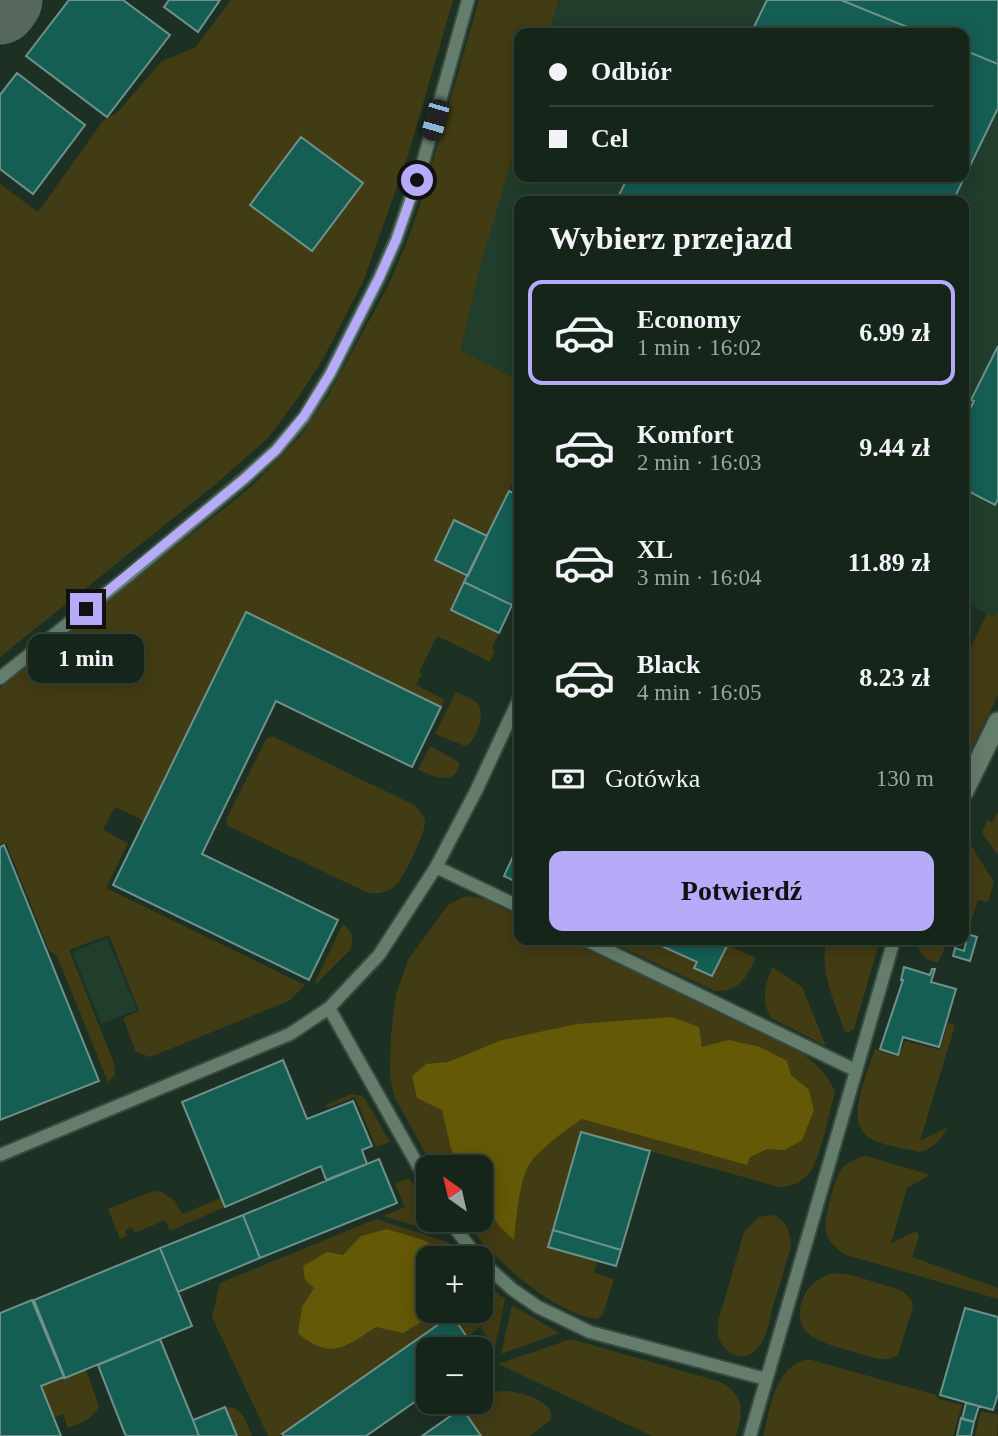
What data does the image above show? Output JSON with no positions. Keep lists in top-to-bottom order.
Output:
{
  "north": "top left",
  "page": {
    "banner": ["Odbiór", "Cel"],
    "heading": "Wybierz przejazd",
    "list": [
      {
        "name": "Economy",
        "note": "1 min · 16:02",
        "value": "6.99 zł"
      },
      {
        "name": "Komfort",
        "note": "2 min · 16:03",
        "value": "9.44 zł"
      },
      {
        "name": "XL",
        "note": "3 min · 16:04",
        "value": "11.89 zł"
      },
      {
        "name": "Black",
        "note": "4 min · 16:05",
        "value": "8.23 zł"
      }
    ],
    "bubble": "1 min",
    "pay": ["Gotówka", "130 m"],
    "buttons": "Potwierdź",
    "map_buttons": ["+", "−"]
  }
}
